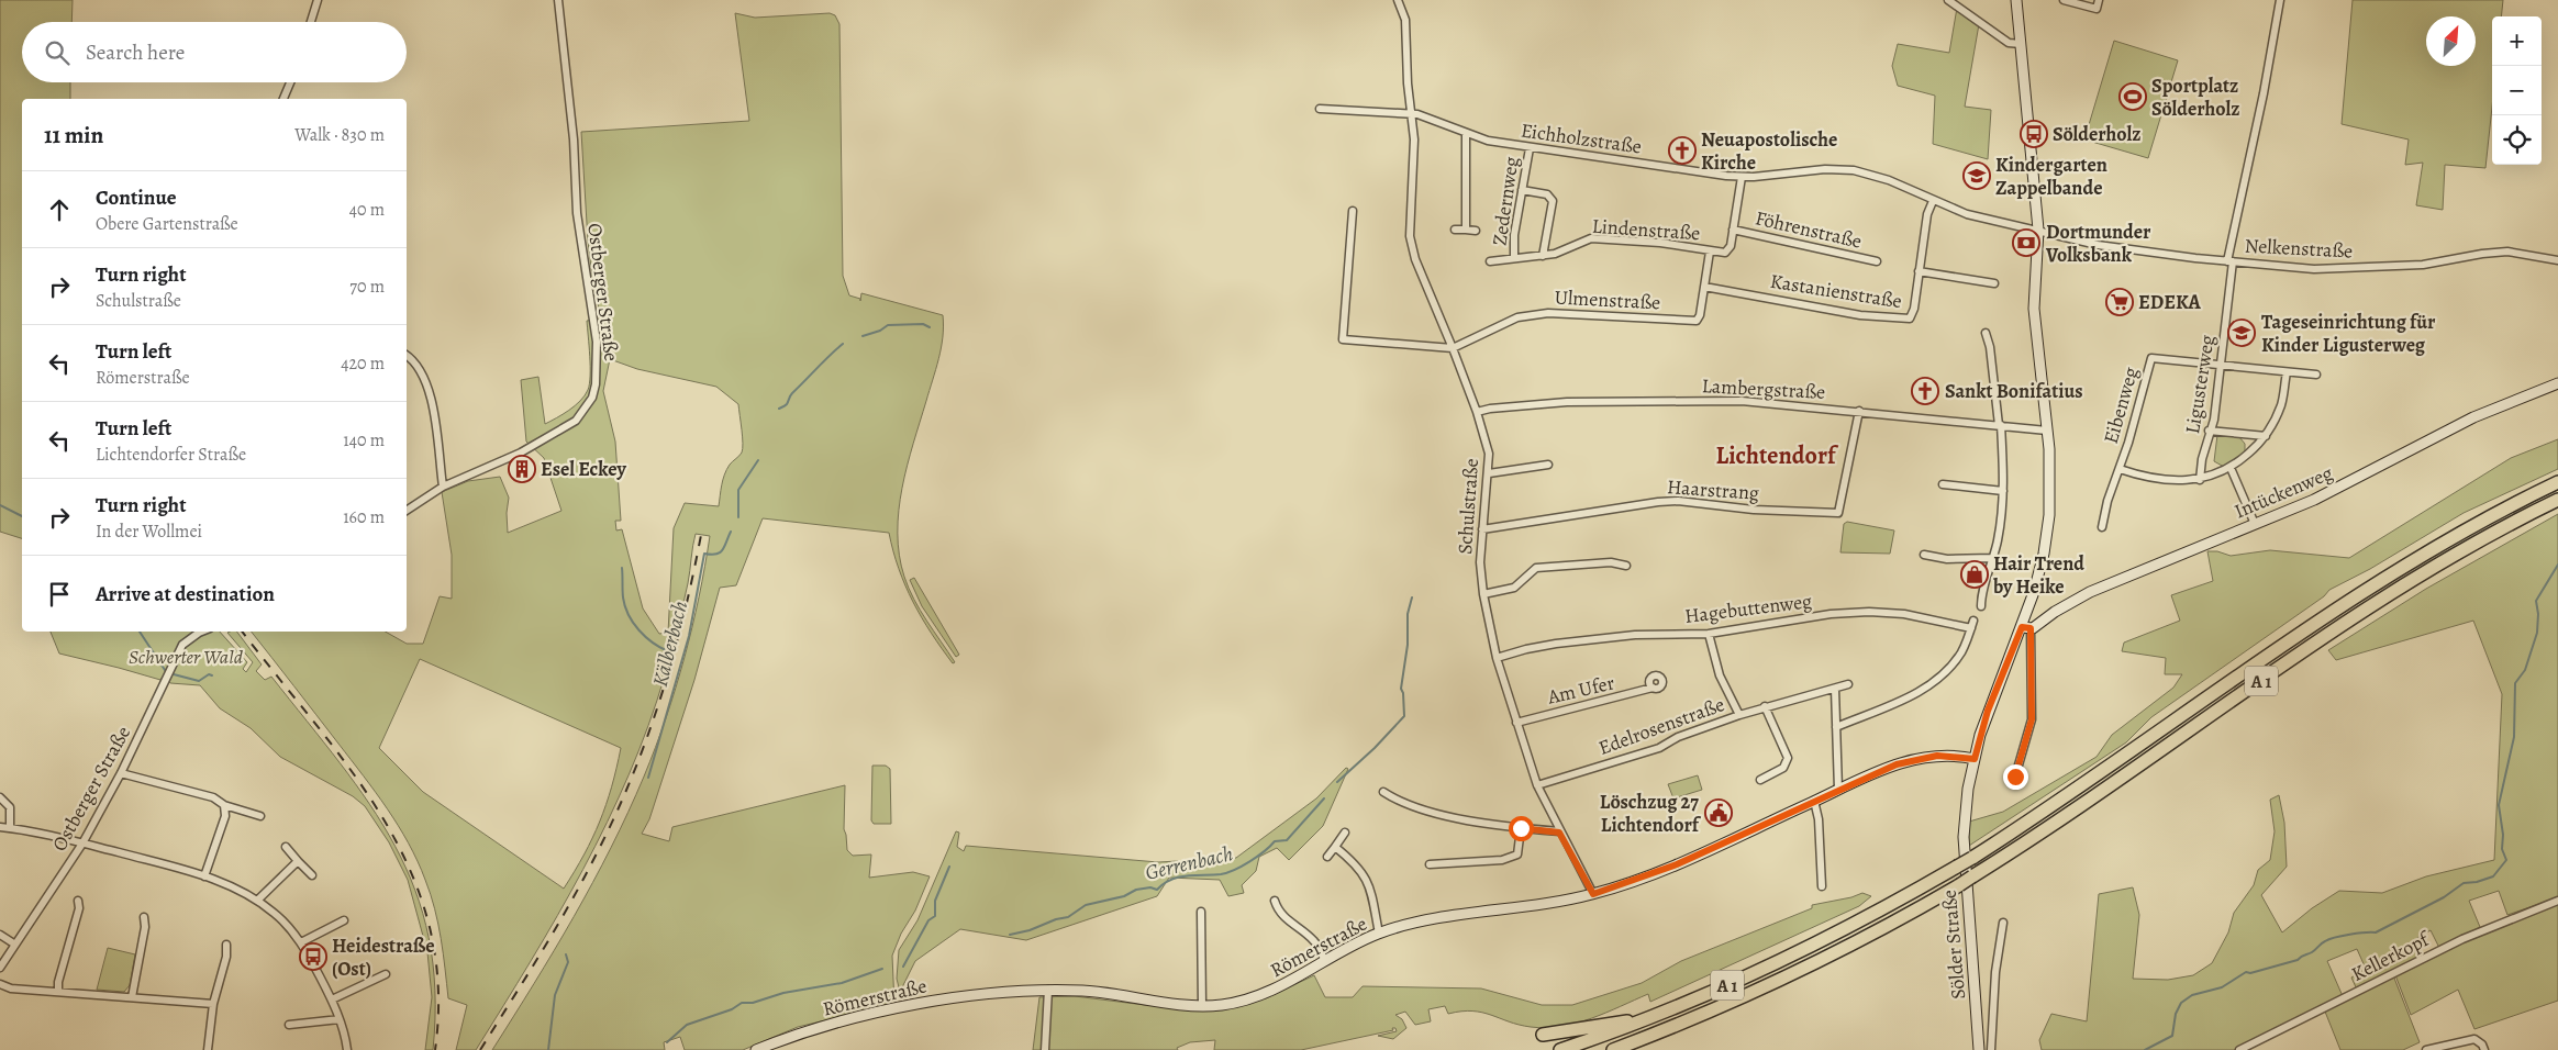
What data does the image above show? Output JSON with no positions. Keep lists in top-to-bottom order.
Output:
{
  "streets": {
    "highway": ["A 1"],
    "street": [
      "Eichholzstraße",
      "Zedernweg",
      "Lindenstraße",
      "Föhrenstraße",
      "Nelkenstraße",
      "Kastanienstraße",
      "Ostberger Straße",
      "Ulmenstraße",
      "Ligusterweg",
      "Lambergstraße",
      "Eibenweg",
      "Haarstrang",
      "Intückenweg",
      "Schulstraße",
      "Hagebuttenweg",
      "Am Ufer",
      "Edelrosenstraße",
      "Sölder Straße",
      "Römerstraße",
      "Kellerkopf"
    ]
  },
  "crossings": [
    ["Eichholzstraße", "Zedernweg"],
    ["Eichholzstraße", "Lindenstraße"],
    ["Eichholzstraße", "Nelkenstraße"],
    ["Eichholzstraße", "Kastanienstraße"],
    ["Eichholzstraße", "Schulstraße"],
    ["Eichholzstraße", "Sölder Straße"],
    ["Zedernweg", "Lindenstraße"],
    ["Lindenstraße", "Föhrenstraße"],
    ["Lindenstraße", "Ulmenstraße"],
    ["Nelkenstraße", "Ligusterweg"],
    ["Nelkenstraße", "Sölder Straße"],
    ["Kastanienstraße", "Ulmenstraße"],
    ["Ulmenstraße", "Schulstraße"],
    ["Ligusterweg", "Eibenweg"],
    ["Lambergstraße", "Haarstrang"],
    ["Lambergstraße", "Schulstraße"],
    ["Lambergstraße", "Sölder Straße"],
    ["Haarstrang", "Schulstraße"],
    ["Intückenweg", "Sölder Straße"],
    ["Schulstraße", "Hagebuttenweg"],
    ["Schulstraße", "Am Ufer"],
    ["Schulstraße", "Edelrosenstraße"],
    ["Schulstraße", "Römerstraße"],
    ["Sölder Straße", "Römerstraße"]
  ],
  "districts": ["Lichtendorf"],
  "water": ["Kälberbach", "Gerrenbach"],
  "parks": ["Schwerter Wald"],
  "places": {
    "sports": ["Sportplatz Sölderholz"],
    "bus stop": ["Sölderholz", "Heidestraße (Ost)"],
    "church": ["Neuapostolische Kirche", "Sankt Bonifatius"],
    "school or university": ["Kindergarten Zappelbande", "Tageseinrichtung für Kinder Ligusterweg"],
    "bank": ["Dortmunder Volksbank"],
    "supermarket": ["EDEKA"],
    "building": ["Esel Eckey"],
    "shop": ["Hair Trend by Heike"],
    "public building": ["Löschzug 27 Lichtendorf"]
  },
  "north": "top right",
  "page": {
    "map_buttons": ["+", "−"],
    "search": "Search here",
    "heading": ["11 min", "Walk · 830 m"],
    "list": [
      ["Continue", "Obere Gartenstraße", "40 m"],
      ["Turn right", "Schulstraße", "70 m"],
      ["Turn left", "Römerstraße", "420 m"],
      ["Turn left", "Lichtendorfer Straße", "140 m"],
      ["Turn right", "In der Wollmei", "160 m"],
      "Arrive at destination"
    ]
  }
}
